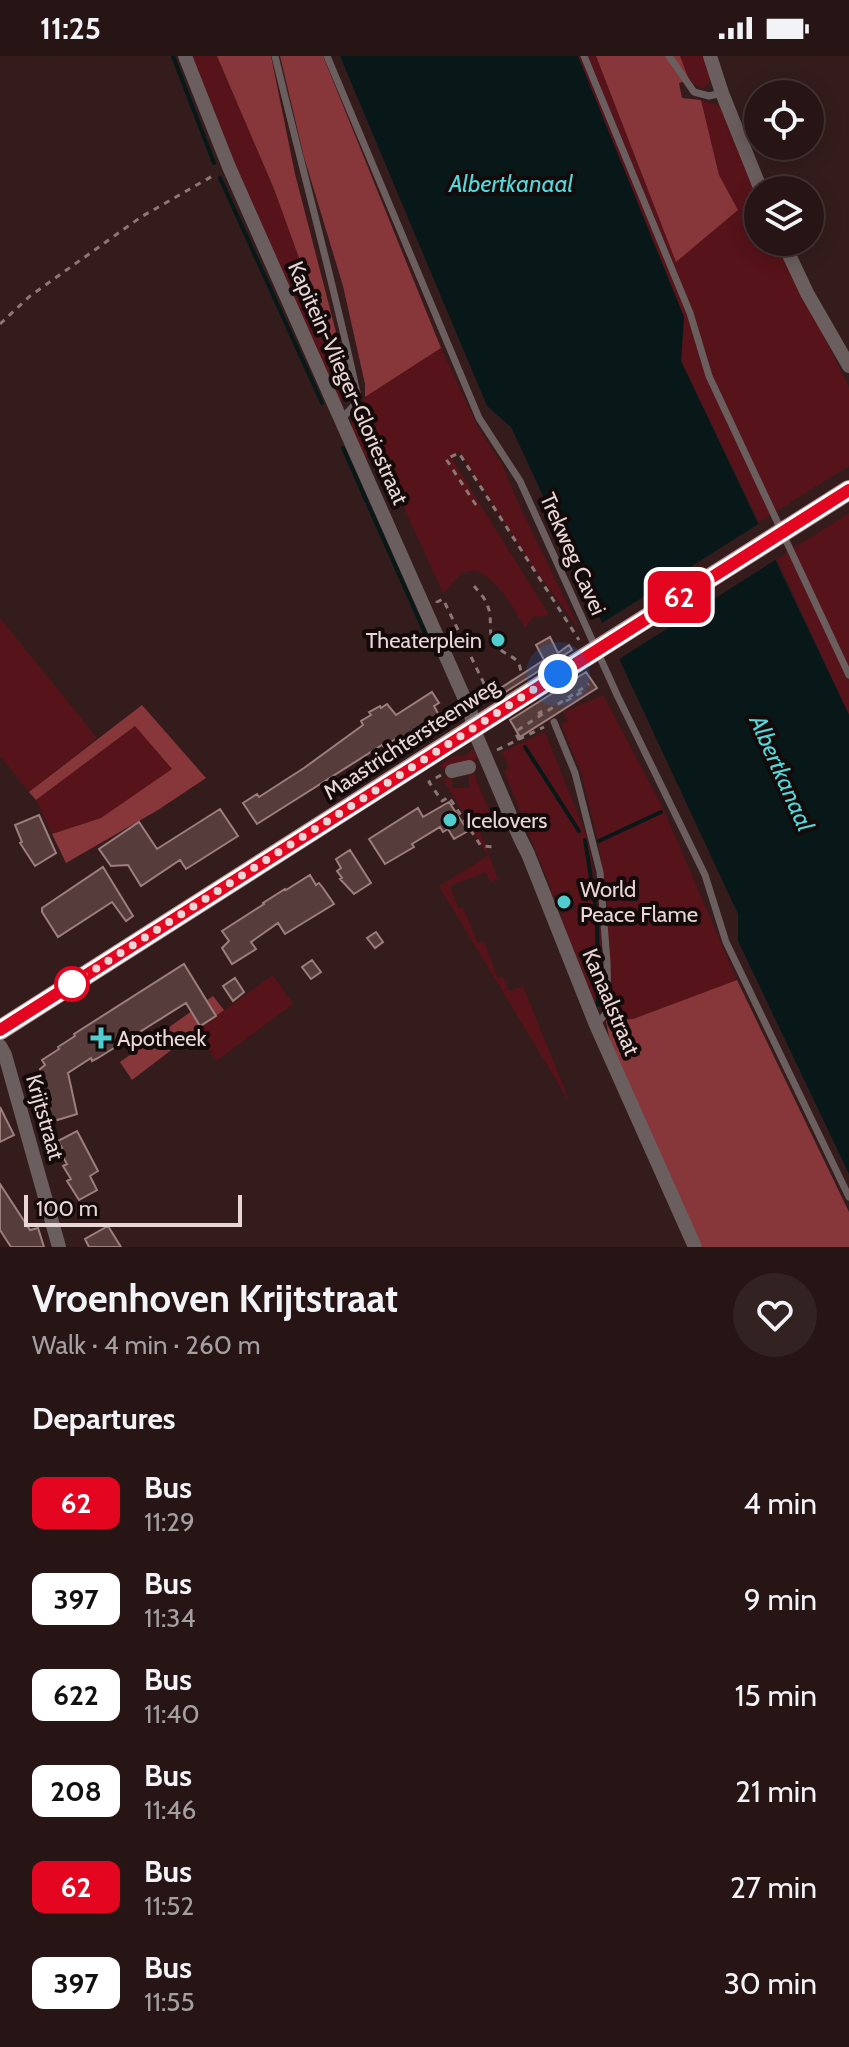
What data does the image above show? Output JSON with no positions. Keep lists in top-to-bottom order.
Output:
{
  "streets": {
    "main road": ["Maastrichtersteenweg"],
    "street": ["Kapitein-Vlieger-Gloriestraat", "Kanaalstraat", "Krijtstraat"],
    "lane": ["Trekweg Cavei"]
  },
  "crossings": [
    ["Kapitein-Vlieger-Gloriestraat", "Maastrichtersteenweg"],
    ["Kapitein-Vlieger-Gloriestraat", "Kanaalstraat"],
    ["Maastrichtersteenweg", "Kanaalstraat"]
  ],
  "water": ["Albertkanaal"],
  "places": {
    "other": ["Theaterplein", "Icelovers", "World Peace Flame"],
    "health": ["Apotheek"]
  },
  "lines": ["bus line 62"],
  "scale_bar": "100 m",
  "page": {
    "status": "11:25",
    "on_map": "62",
    "scale": "100 m",
    "heading": [
      ["Vroenhoven Krijtstraat", "Walk · 4 min · 260 m"],
      "Departures"
    ],
    "list": [
      {
        "mark": "62",
        "name": "Bus",
        "note": "11:29",
        "value": "4 min"
      },
      {
        "mark": "397",
        "name": "Bus",
        "note": "11:34",
        "value": "9 min"
      },
      {
        "mark": "622",
        "name": "Bus",
        "note": "11:40",
        "value": "15 min"
      },
      {
        "mark": "208",
        "name": "Bus",
        "note": "11:46",
        "value": "21 min"
      },
      {
        "mark": "62",
        "name": "Bus",
        "note": "11:52",
        "value": "27 min"
      },
      {
        "mark": "397",
        "name": "Bus",
        "note": "11:55",
        "value": "30 min"
      }
    ]
  }
}
